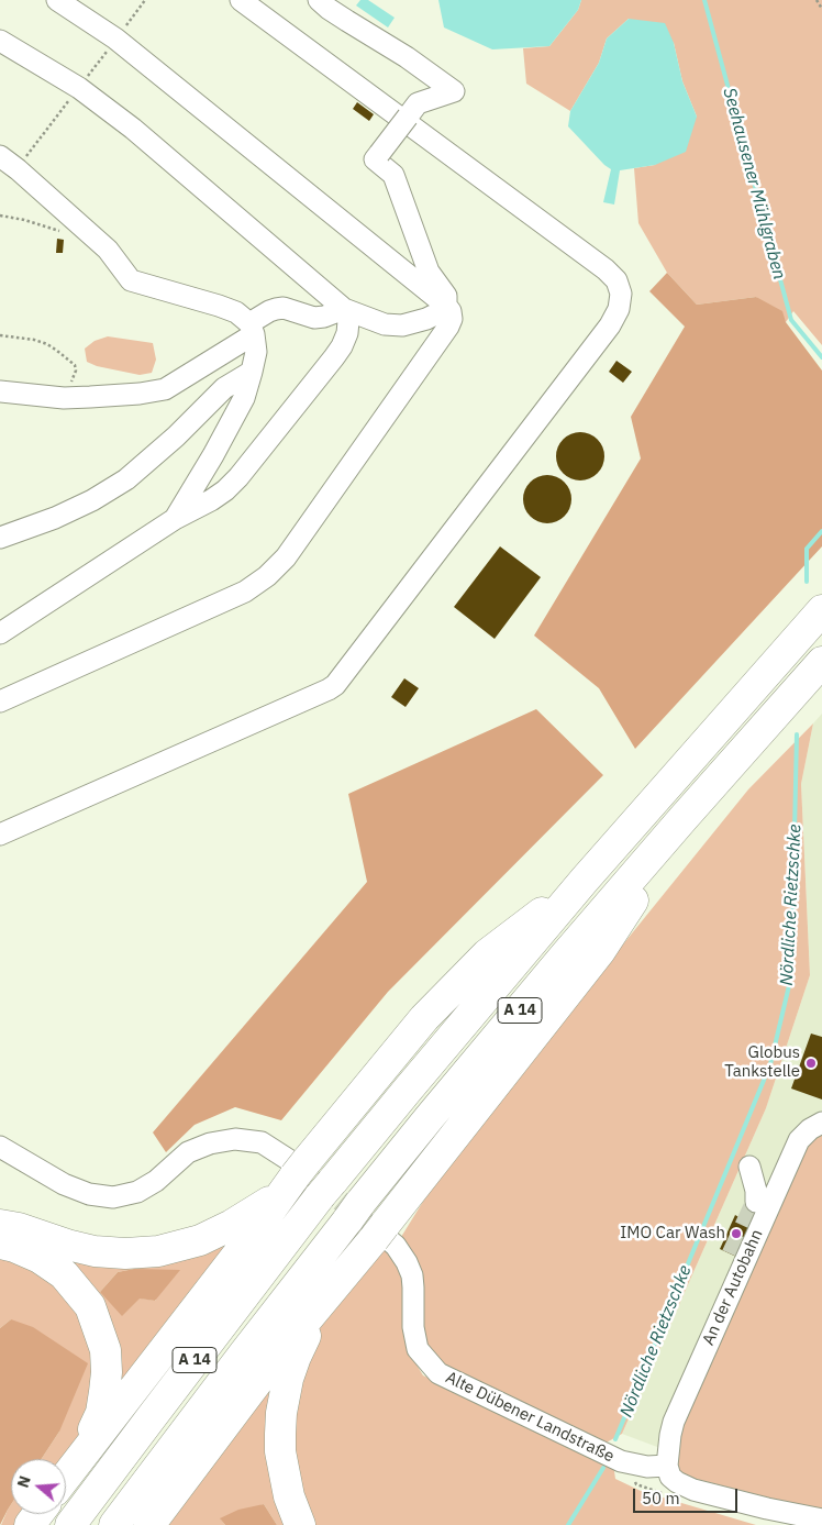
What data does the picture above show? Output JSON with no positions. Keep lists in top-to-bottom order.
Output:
{
  "streets": {
    "highway": ["A 14"],
    "street": ["An der Autobahn", "Alte Dübener Landstraße"]
  },
  "crossings": [
    ["An der Autobahn", "Alte Dübener Landstraße"]
  ],
  "water": ["Seehausener Mühlgraben", "Nördliche Rietzschke"],
  "places": ["Globus Tankstelle", "IMO Car Wash"],
  "scale_bar": "50 m",
  "north": "left"
}
